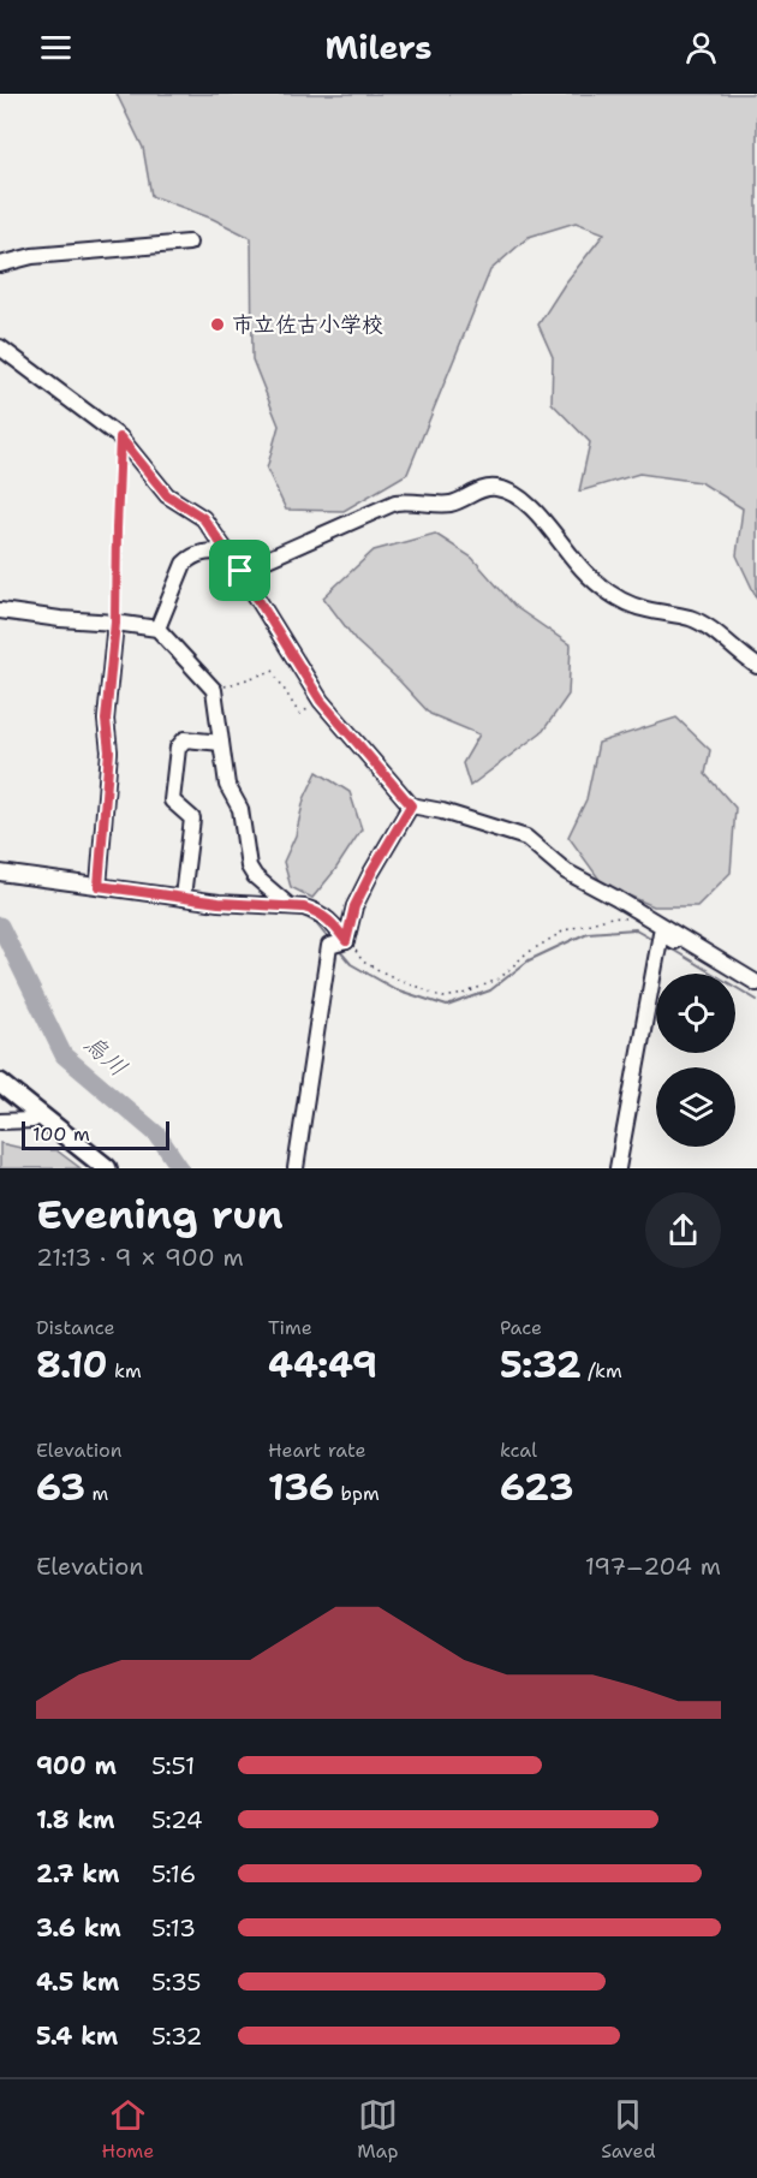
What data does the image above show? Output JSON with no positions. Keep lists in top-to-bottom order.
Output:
{
  "water": ["烏川"],
  "places": ["市立佐古小学校"],
  "scale_bar": "100 m",
  "page": {
    "header": "Milers",
    "scale": "100 m",
    "heading": ["Evening run", "21:13 · 9 × 900 m"],
    "stats": [
      ["Distance", "8.10 km"],
      ["Time", "44:49"],
      ["Pace", "5:32 /km"],
      ["Elevation", "63 m"],
      ["Heart rate", "136 bpm"],
      ["kcal", "623"]
    ],
    "chart": ["Elevation", "197–204 m"],
    "list": [
      {
        "name": "900 m",
        "note": "5:51"
      },
      {
        "name": "1.8 km",
        "note": "5:24"
      },
      {
        "name": "2.7 km",
        "note": "5:16"
      },
      {
        "name": "3.6 km",
        "note": "5:13"
      },
      {
        "name": "4.5 km",
        "note": "5:35"
      },
      {
        "name": "5.4 km",
        "note": "5:32"
      }
    ],
    "tabs": ["Home", "Map", "Saved"]
  }
}
